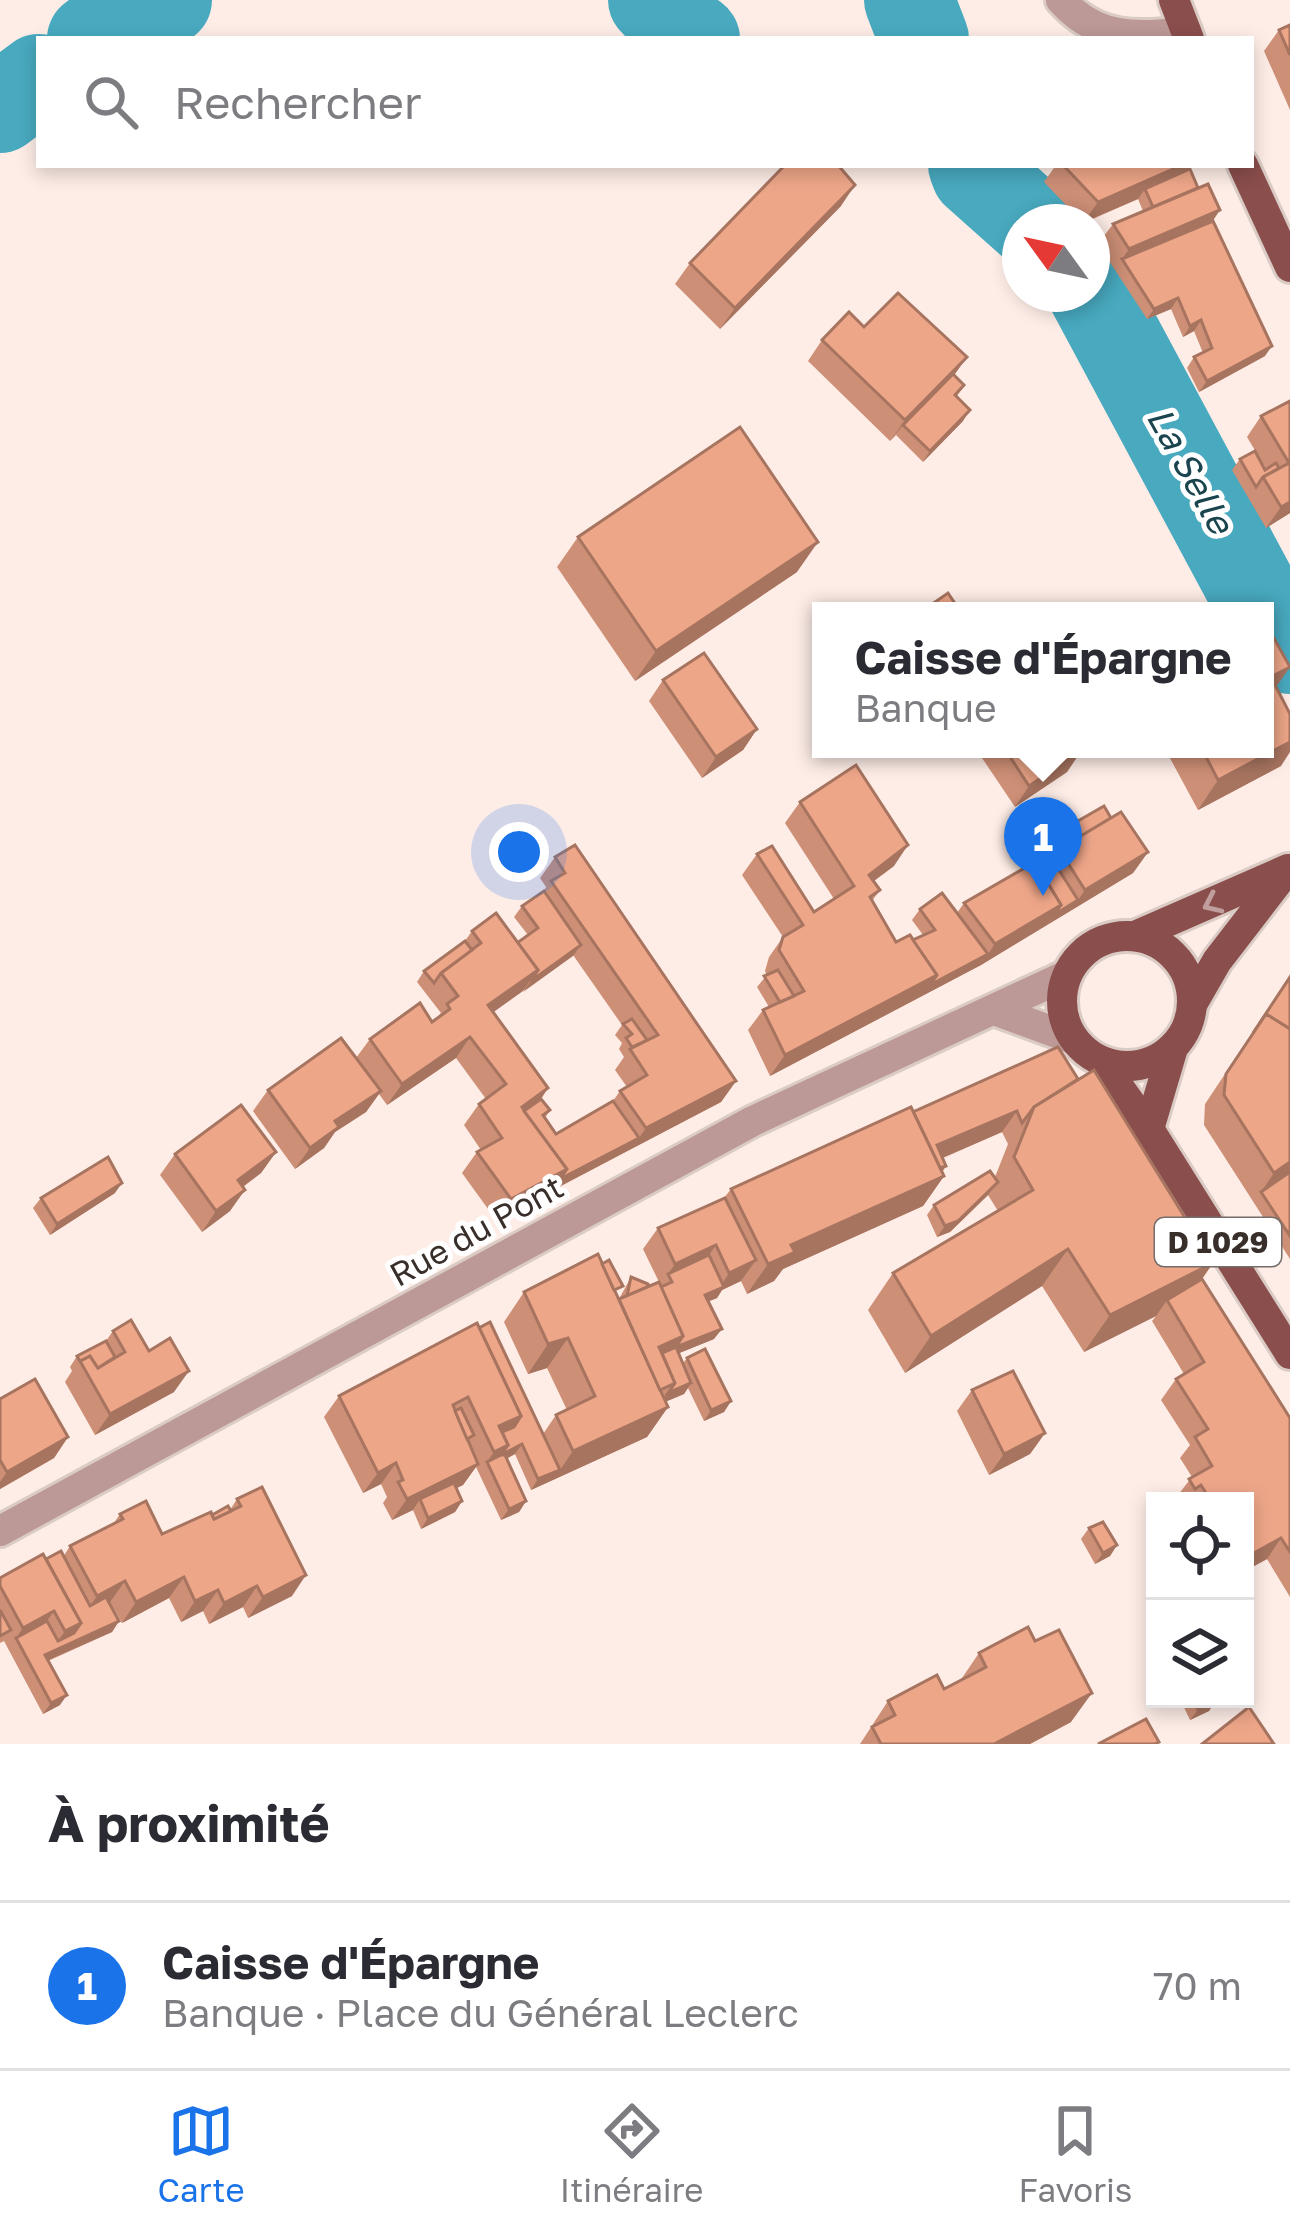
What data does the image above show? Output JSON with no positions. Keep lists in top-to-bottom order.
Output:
{
  "streets": {
    "main road": ["D 1029"],
    "street": ["Rue du Pont"]
  },
  "crossings": [
    ["Rue du Pont", "D 1029"]
  ],
  "water": ["La Selle"],
  "north": "top left",
  "page": {
    "search": "Rechercher",
    "popup": ["Caisse d'Épargne", "Banque"],
    "pins": "1",
    "heading": "À proximité",
    "list": [
      {
        "mark": "1",
        "name": "Caisse d'Épargne",
        "note": "Banque · Place du Général Leclerc",
        "value": "70 m"
      }
    ],
    "nav": ["Carte", "Itinéraire", "Favoris"]
  }
}
